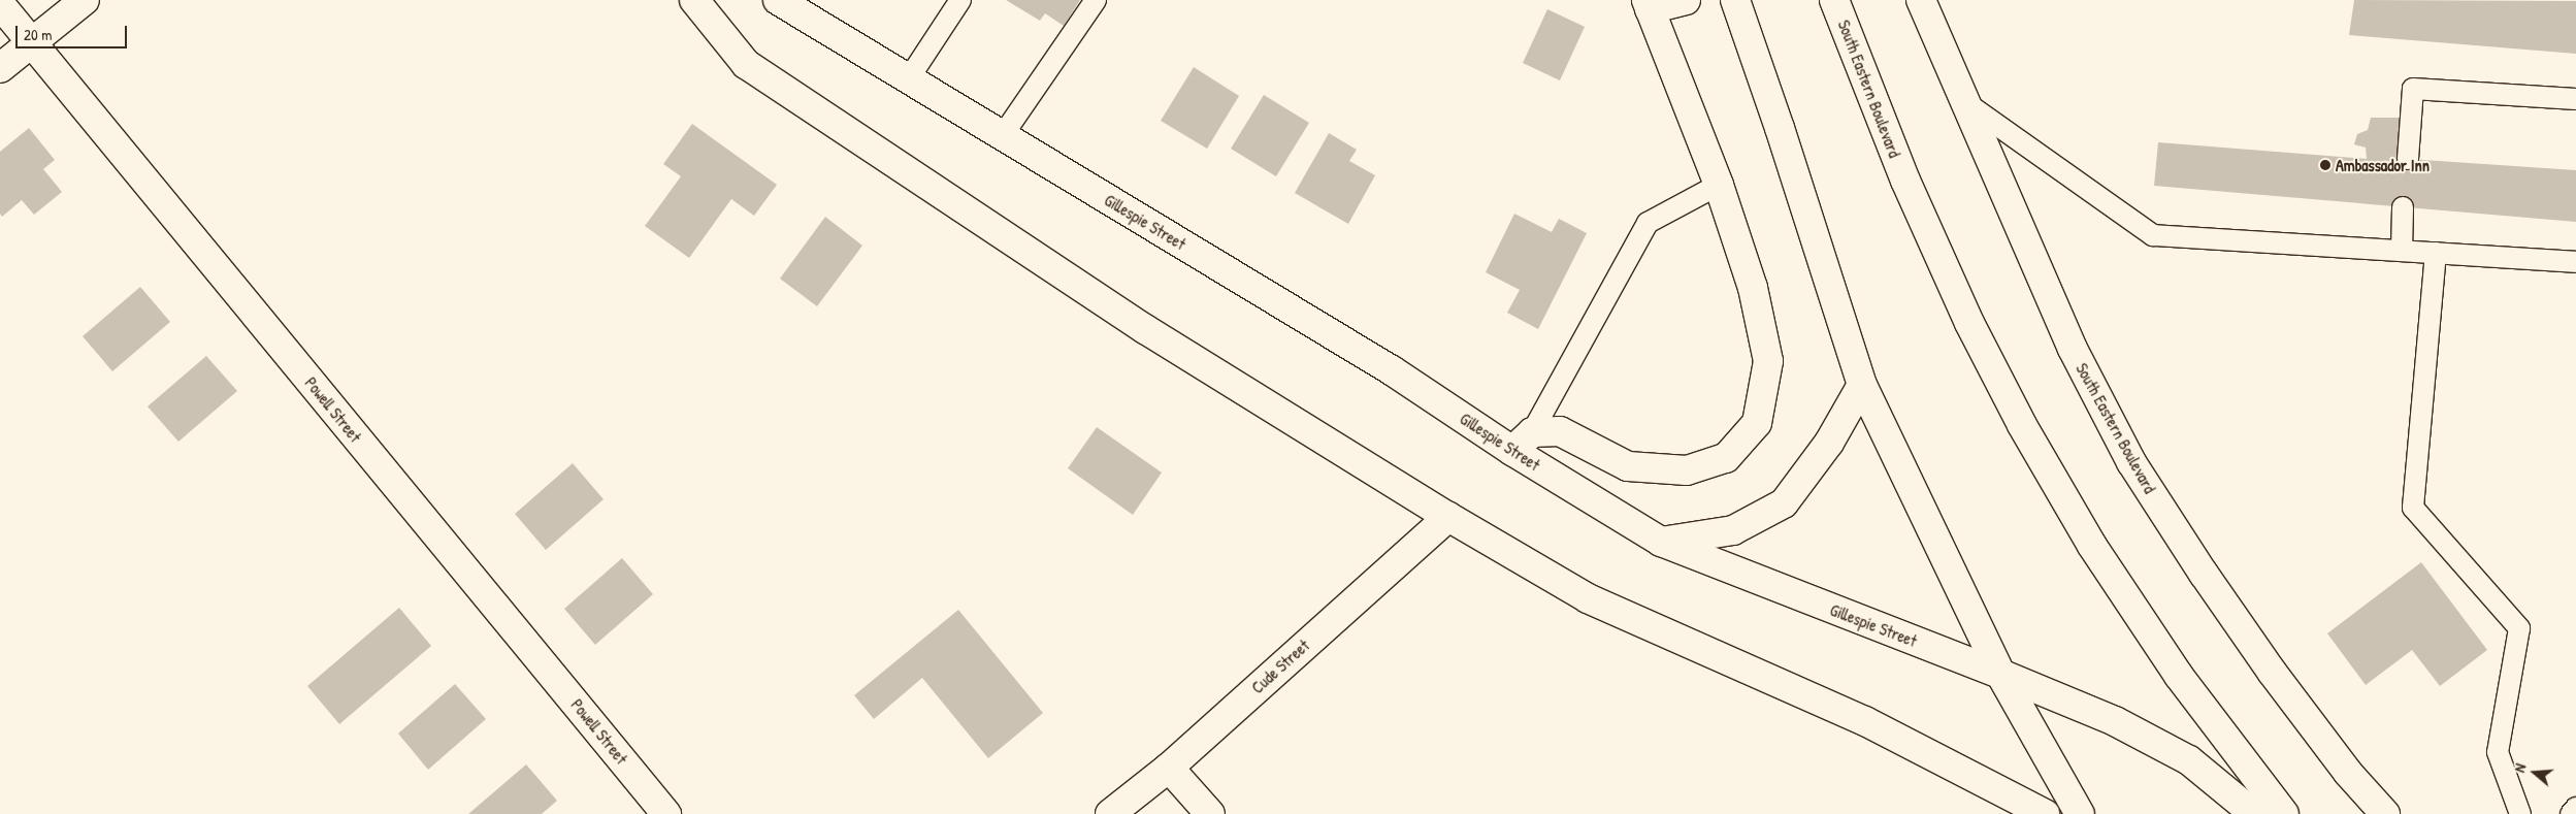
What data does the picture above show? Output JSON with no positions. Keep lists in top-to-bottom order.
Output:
{
  "streets": {
    "main road": [
      "South Eastern Boulevard",
      "Gillespie Street",
      "Powell Street",
      "Cude Street"
    ]
  },
  "places": ["Ambassador Inn"],
  "scale_bar": "20 m",
  "north": "left"
}
